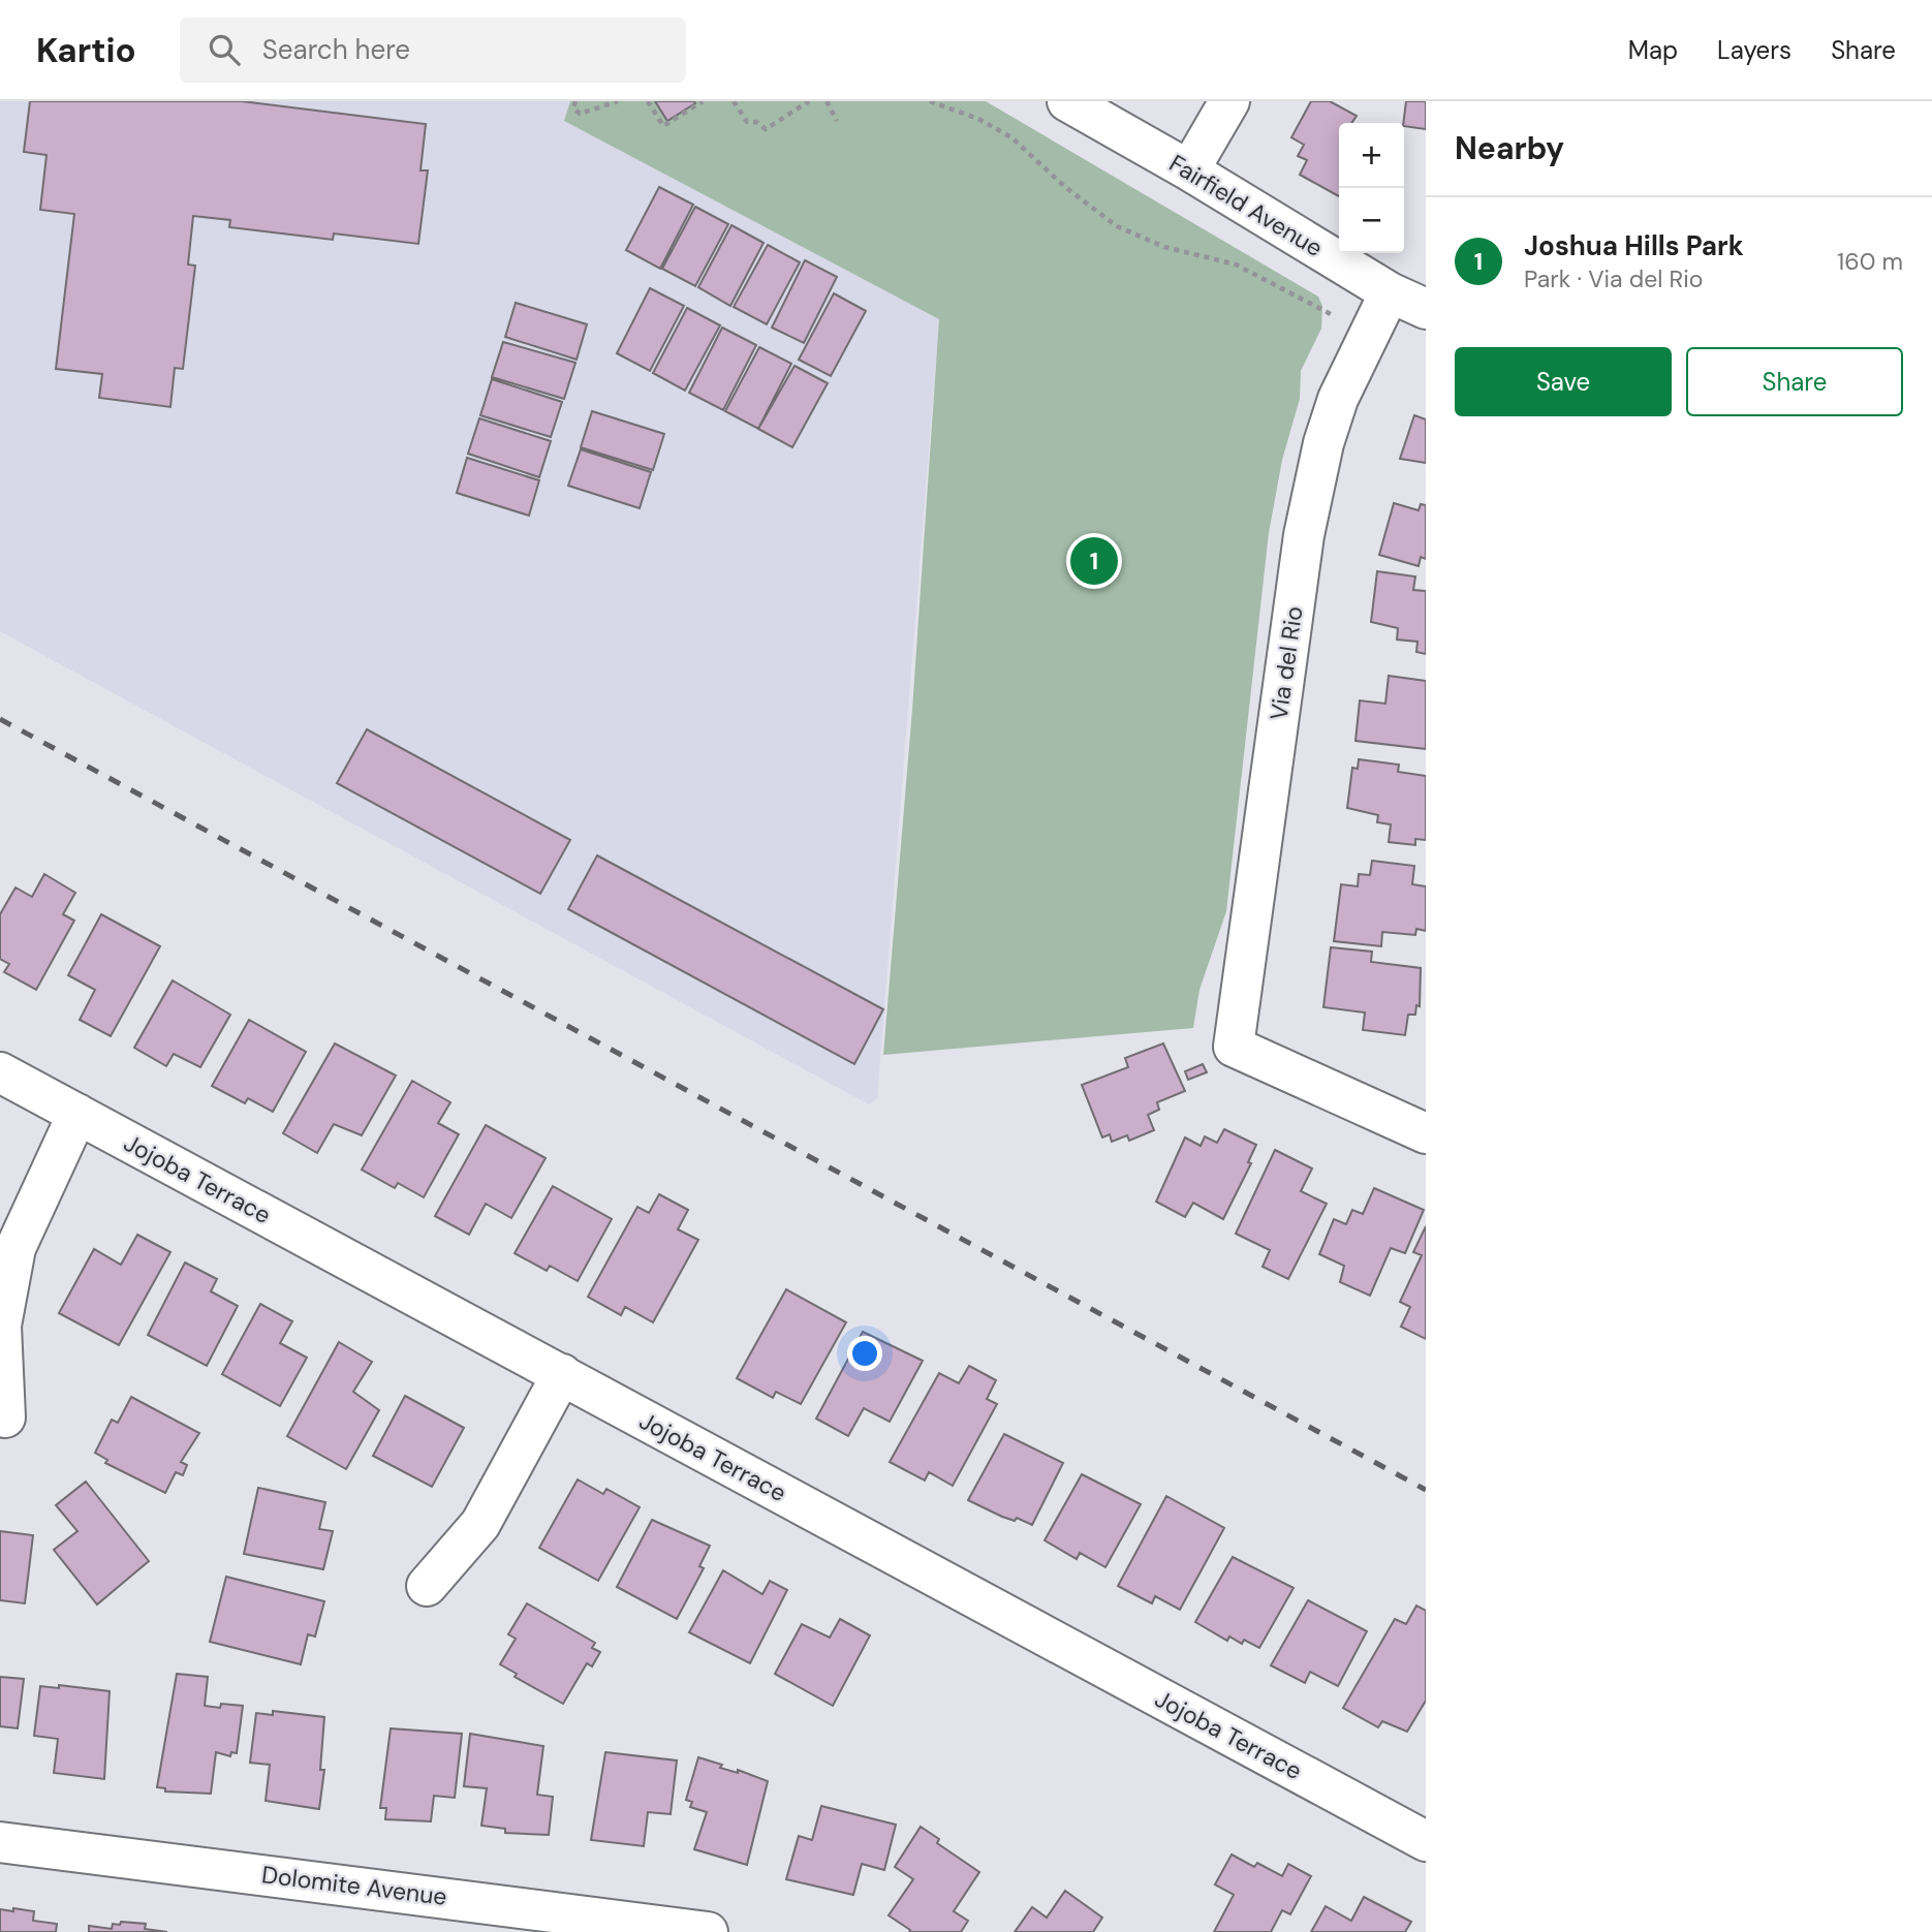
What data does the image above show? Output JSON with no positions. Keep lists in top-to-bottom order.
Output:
{
  "streets": {
    "street": [
      "Fairfield Avenue",
      "Via del Rio",
      "Jojoba Terrace",
      "Dolomite Avenue"
    ]
  },
  "crossings": [
    ["Fairfield Avenue", "Via del Rio"]
  ],
  "page": {
    "header": "Kartio",
    "search": "Search here",
    "nav": ["Map", "Layers", "Share"],
    "heading": "Nearby",
    "map_buttons": ["+", "−"],
    "list": [
      {
        "mark": "1",
        "name": "Joshua Hills Park",
        "note": "Park · Via del Rio",
        "value": "160 m"
      }
    ],
    "buttons": ["Save", "Share"],
    "pins": "1"
  }
}
